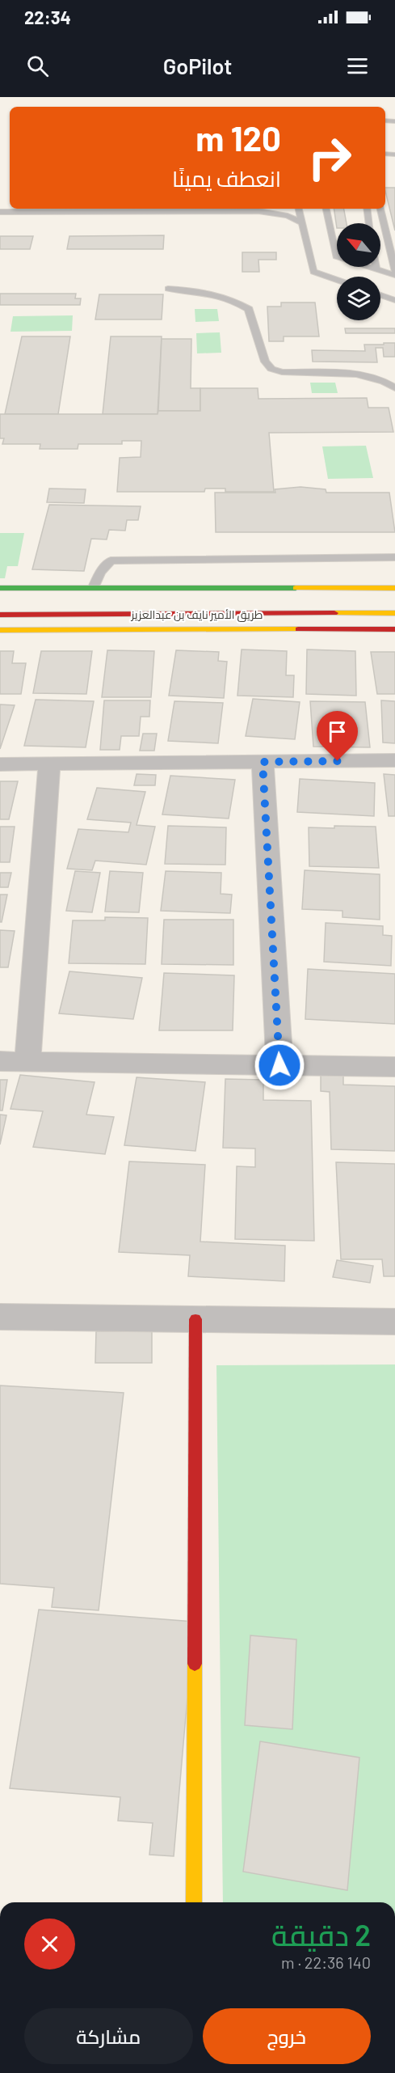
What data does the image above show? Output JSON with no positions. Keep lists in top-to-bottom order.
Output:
{
  "streets": {
    "street": ["طريق الأمير نايف بن عبدالعزيز"]
  },
  "north": "top left",
  "page": {
    "status": "22:34",
    "header": "GoPilot",
    "turn": ["120 m", "انعطف يمينًا"],
    "heading": ["2 دقيقة", "140 m · 22:36"],
    "buttons": ["خروج", "مشاركة"]
  }
}
